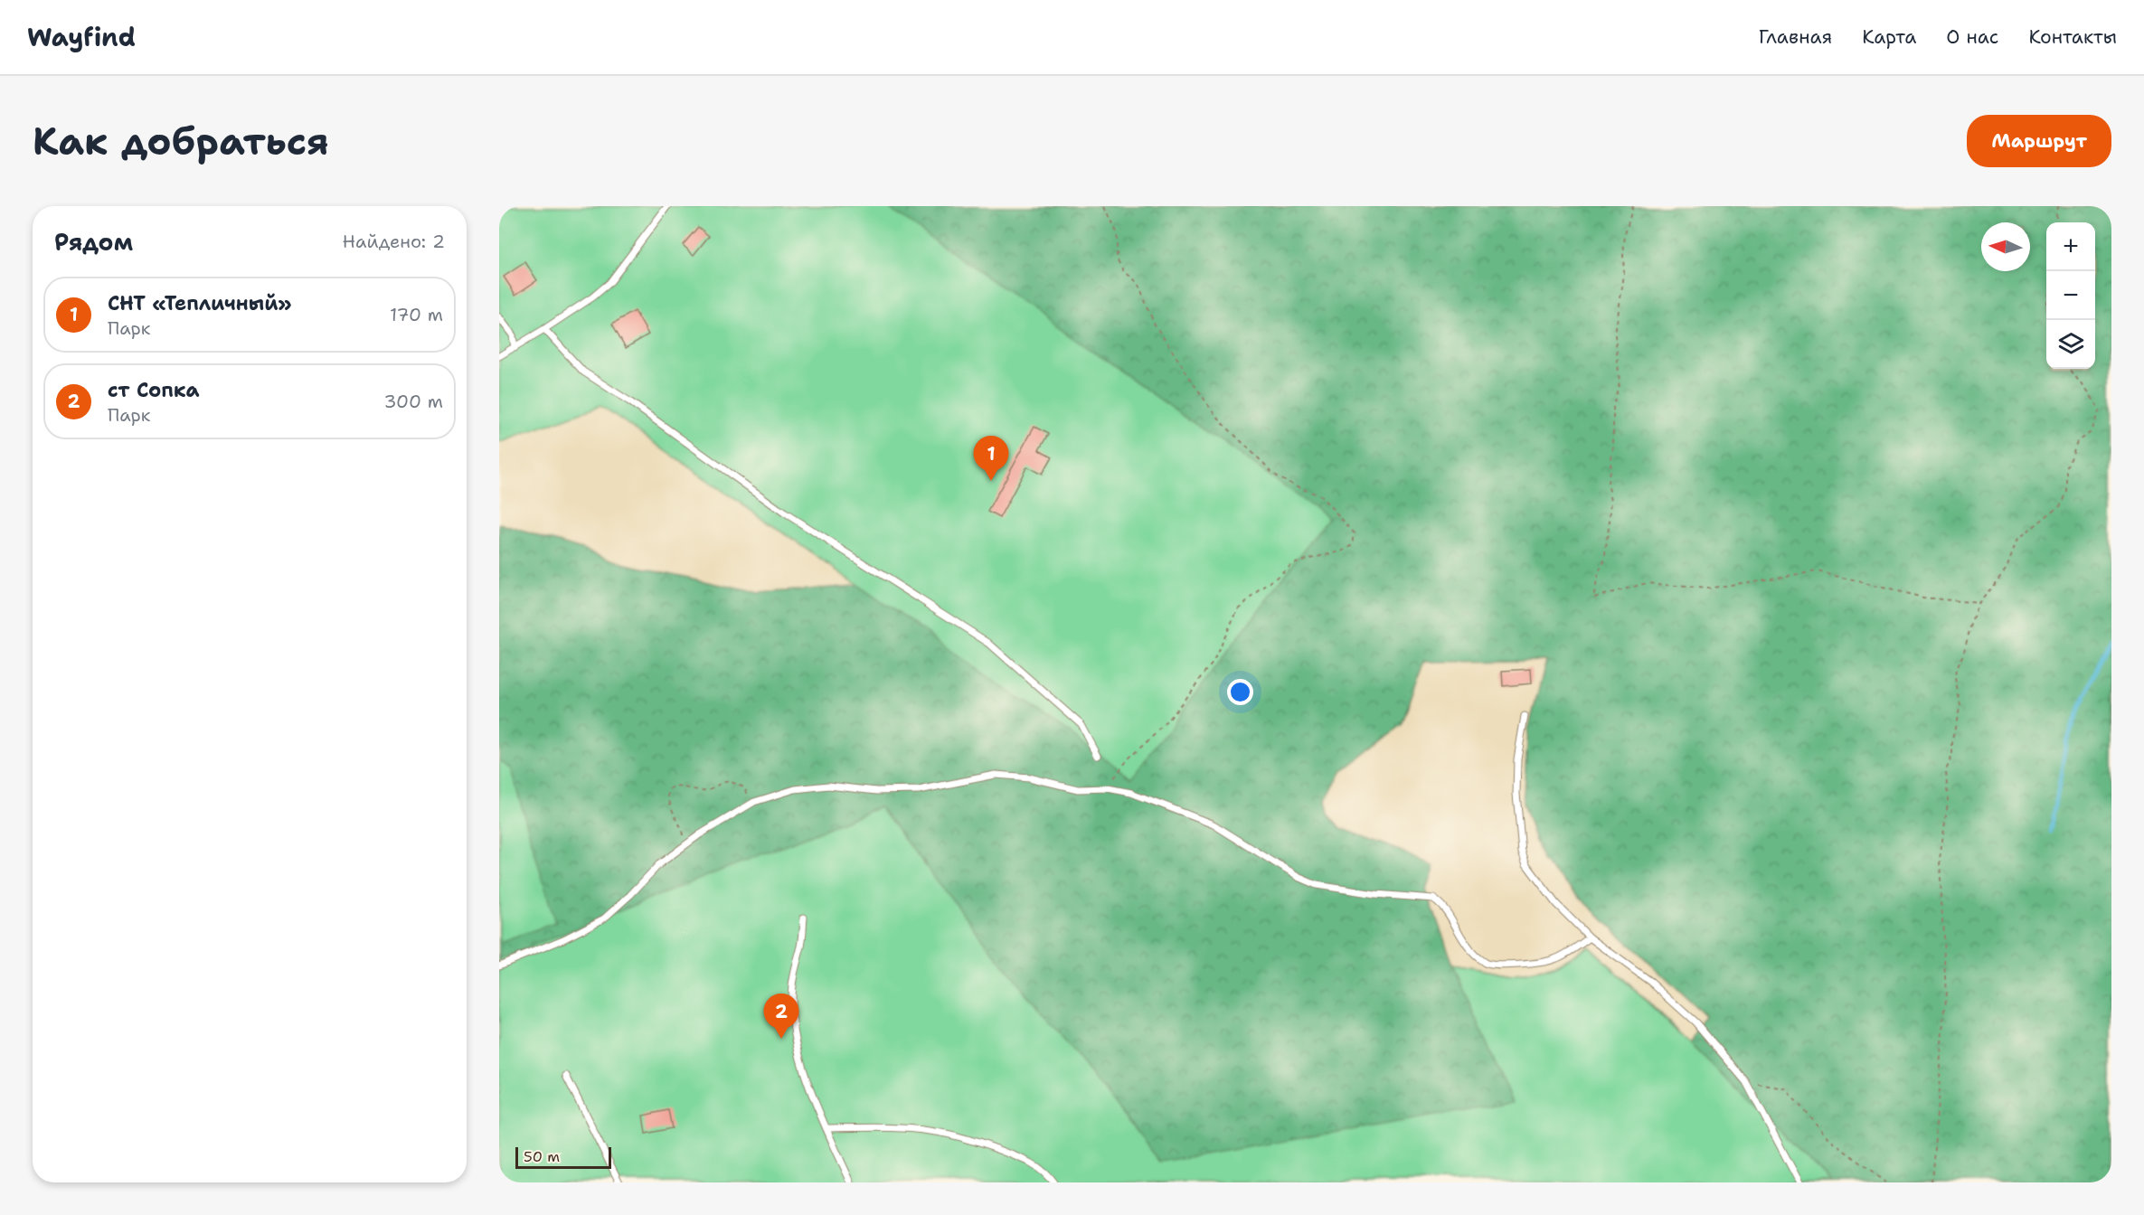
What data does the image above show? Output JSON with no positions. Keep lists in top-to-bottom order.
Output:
{
  "scale_bar": "50 m",
  "north": "left",
  "page": {
    "header": "Wayfind",
    "nav": [
      "Главная",
      "Карта",
      "О нас",
      "Контакты"
    ],
    "buttons": "Маршрут",
    "title": "Как добраться",
    "heading": ["Рядом", "Найдено: 2"],
    "map_buttons": ["+", "−"],
    "list": [
      {
        "mark": "1",
        "name": "СНТ «Тепличный»",
        "note": "Парк",
        "value": "170 m"
      },
      {
        "mark": "2",
        "name": "ст Сопка",
        "note": "Парк",
        "value": "300 m"
      }
    ],
    "pins": ["1", "2"],
    "scale": "50 m"
  }
}
